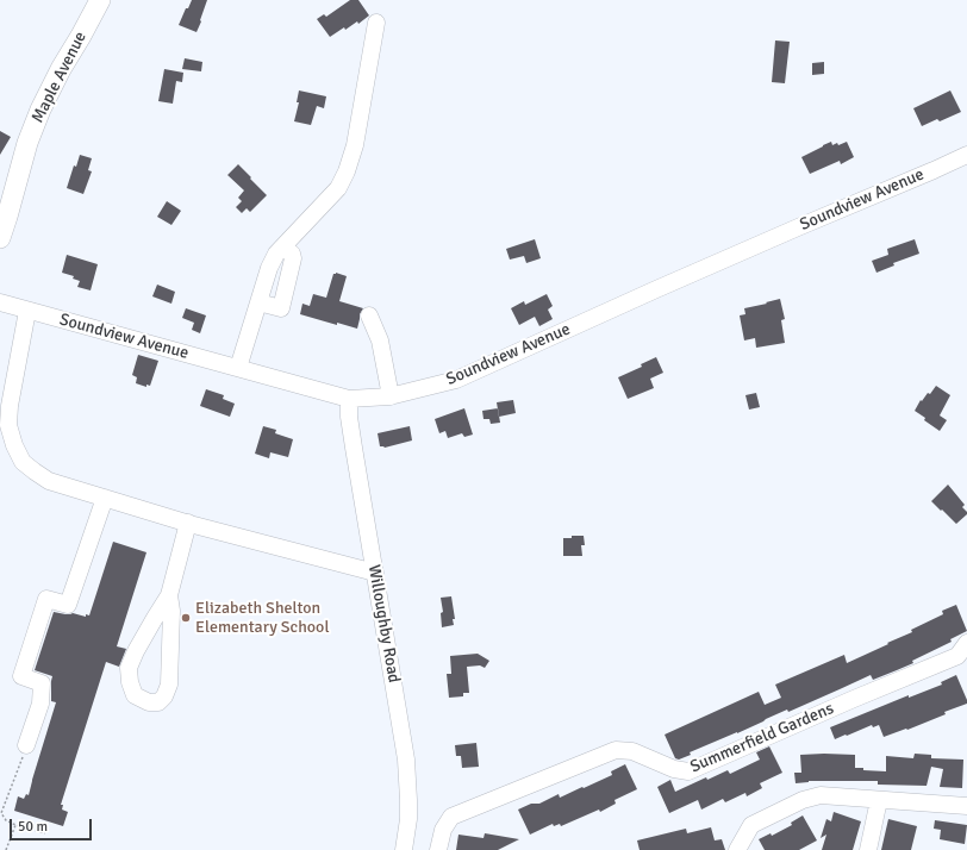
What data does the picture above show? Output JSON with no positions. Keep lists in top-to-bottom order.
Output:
{
  "streets": {
    "main road": ["Maple Avenue"],
    "street": ["Soundview Avenue", "Willoughby Road", "Summerfield Gardens"]
  },
  "crossings": [
    ["Soundview Avenue", "Willoughby Road"]
  ],
  "places": ["Elizabeth Shelton Elementary School"],
  "scale_bar": "50 m"
}
